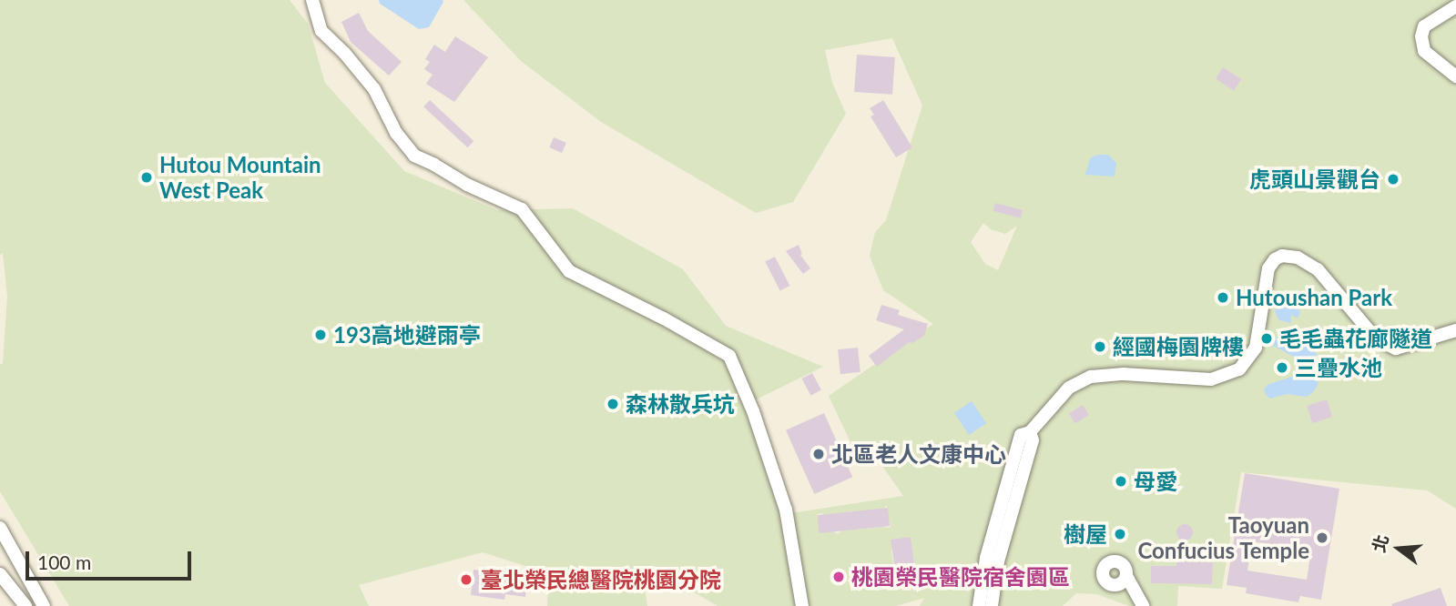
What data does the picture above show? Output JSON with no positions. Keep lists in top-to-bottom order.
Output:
{
  "places": [
    "Hutou Mountain West Peak",
    "虎頭山景觀台",
    "Hutoushan Park",
    "193高地避雨亭",
    "毛毛蟲花廊隧道",
    "經國梅園牌樓",
    "三疊水池",
    "森林散兵坑",
    "北區老人文康中心",
    "母愛",
    "樹屋",
    "Taoyuan Confucius Temple",
    "桃園榮民醫院宿舍園區",
    "臺北榮民總醫院桃園分院"
  ],
  "scale_bar": "100 m",
  "north": "left"
}
